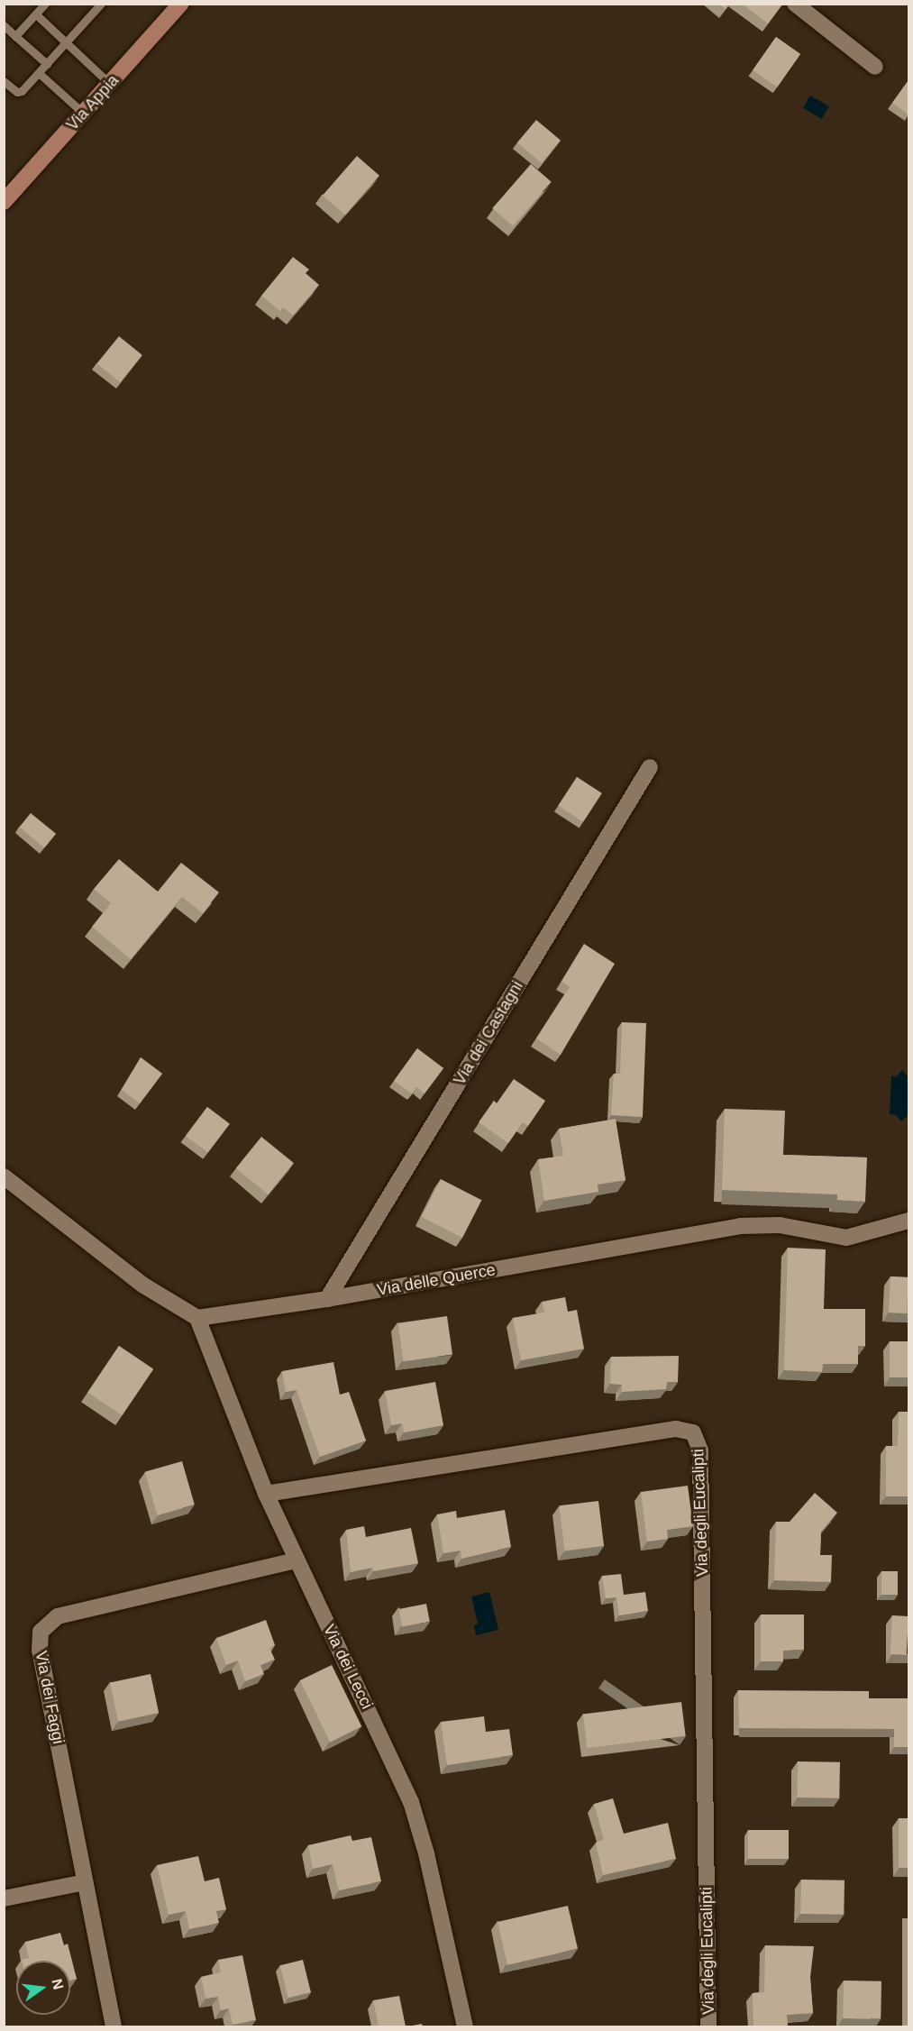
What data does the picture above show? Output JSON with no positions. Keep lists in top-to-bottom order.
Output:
{
  "streets": {
    "street": [
      "Via Appia",
      "Via dei Castagni",
      "Via delle Querce",
      "Via degli Eucalipti",
      "Via dei Lecci",
      "Via dei Faggi"
    ]
  },
  "crossings": [
    ["Via dei Castagni", "Via delle Querce"],
    ["Via delle Querce", "Via dei Lecci"],
    ["Via degli Eucalipti", "Via dei Lecci"],
    ["Via dei Lecci", "Via dei Faggi"]
  ],
  "north": "right"
}
